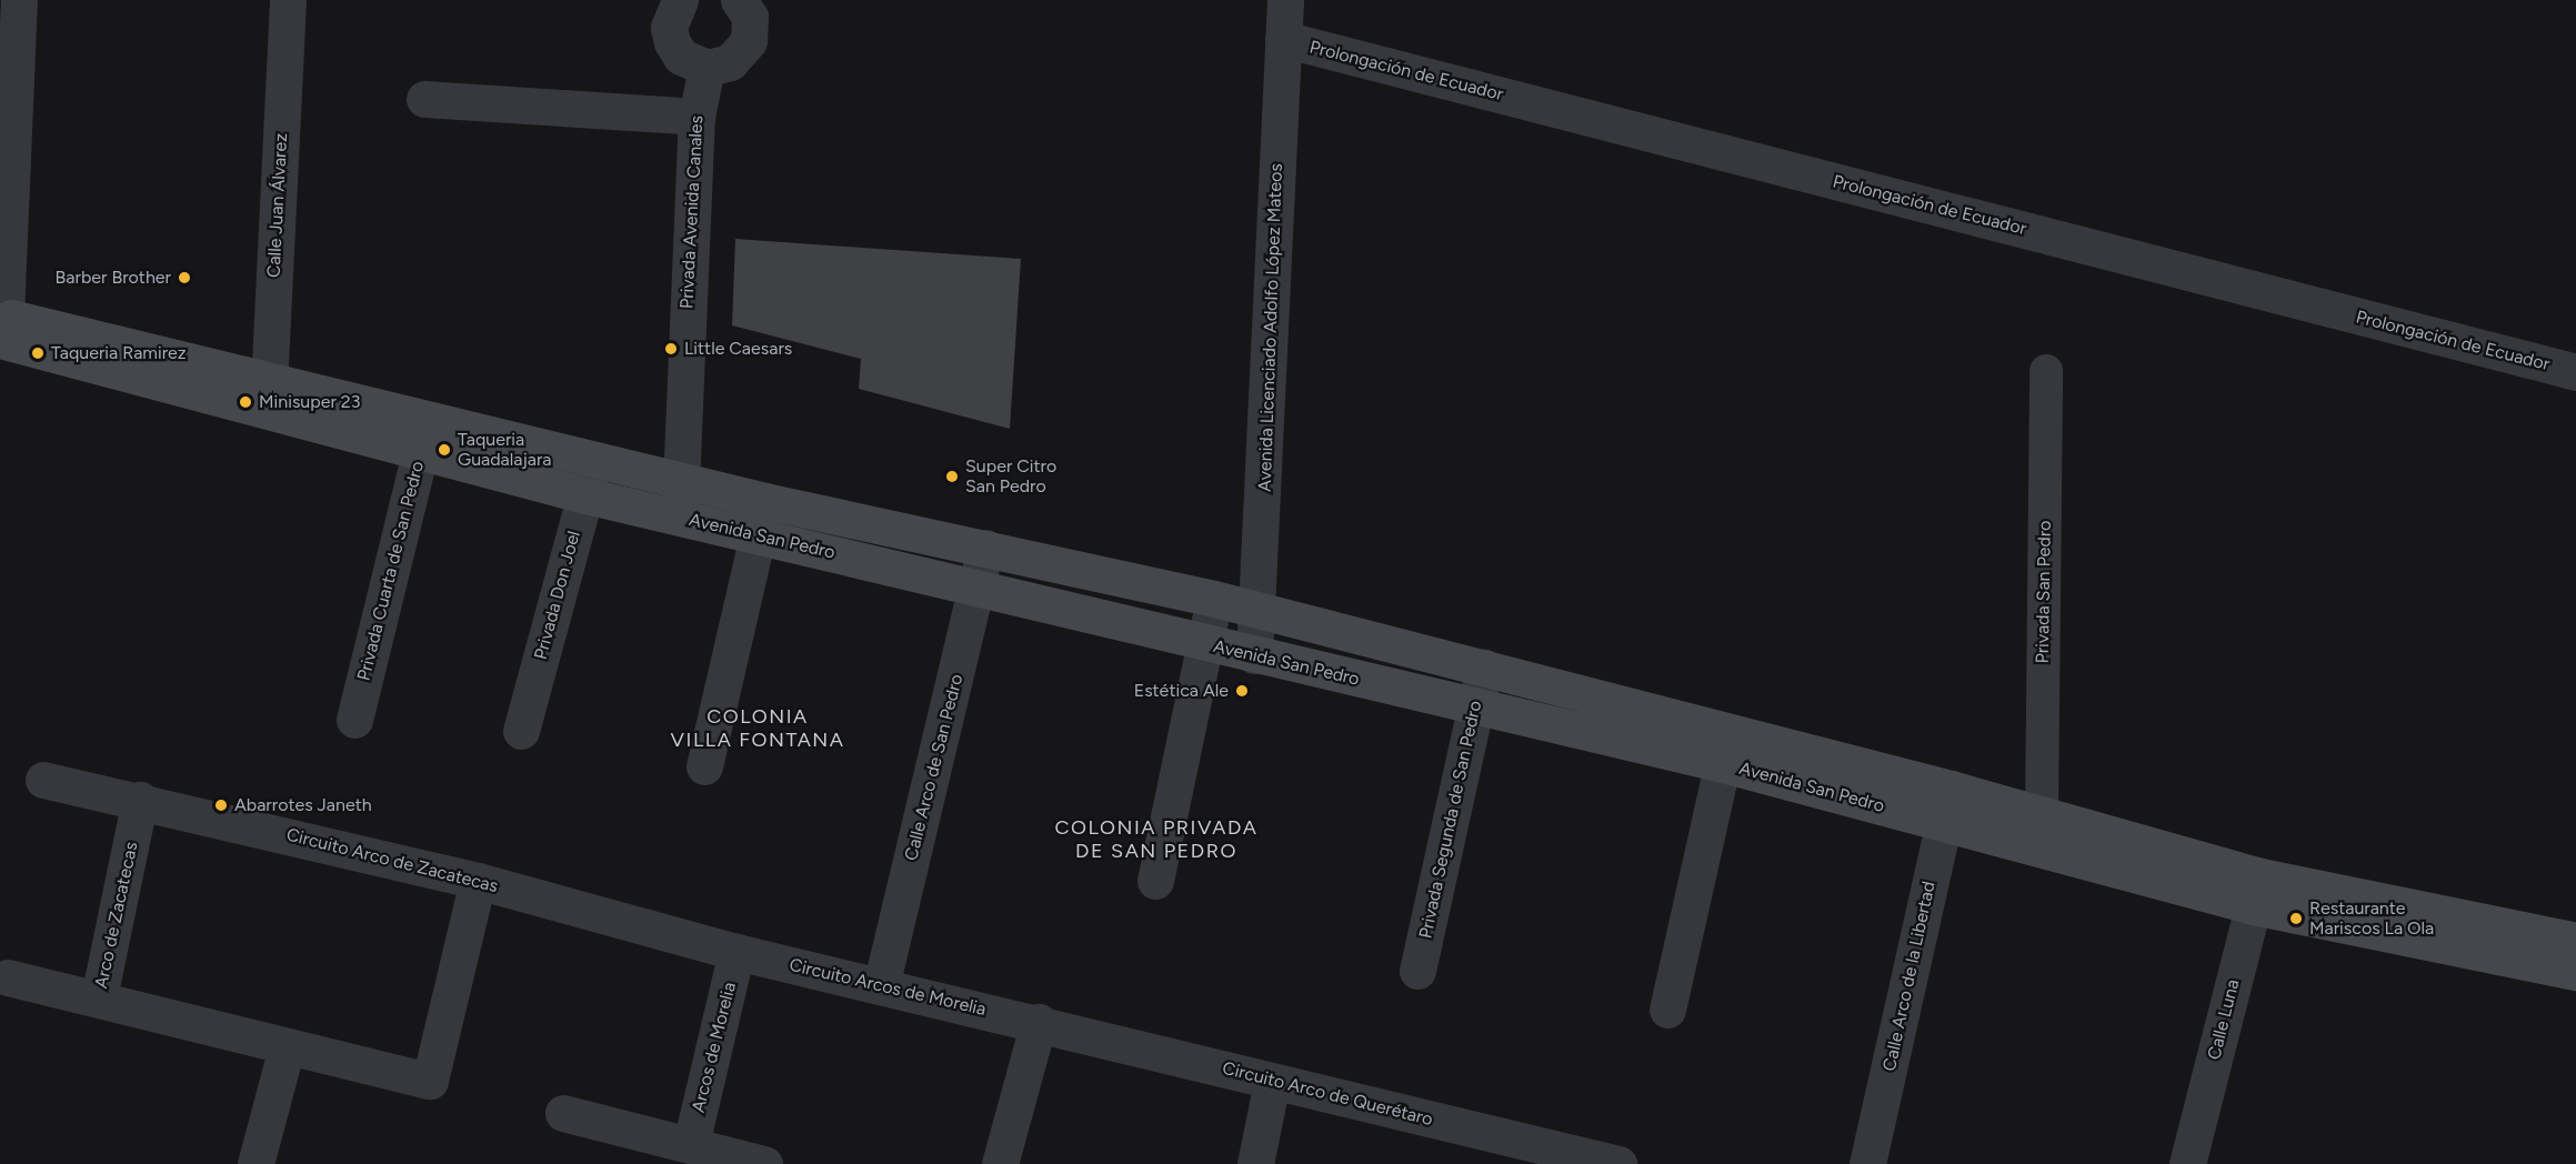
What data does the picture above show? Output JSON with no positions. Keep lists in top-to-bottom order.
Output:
{
  "streets": {
    "main road": ["Avenida San Pedro"],
    "street": [
      "Prolongación de Ecuador",
      "Calle Juan Álvarez",
      "Privada Avenida Canales",
      "Avenida Licenciado Adolfo López Mateos",
      "Privada Cuarta de San Pedro",
      "Privada San Pedro",
      "Privada Don Joel",
      "Calle Arco de San Pedro",
      "Privada Segunda de San Pedro",
      "Circuito Arco de Zacatecas",
      "Arco de Zacatecas",
      "Calle Arco de la Libertad",
      "Circuito Arcos de Morelia",
      "Calle Luna",
      "Arcos de Morelia",
      "Circuito Arco de Querétaro"
    ]
  },
  "crossings": [
    ["Prolongación de Ecuador", "Avenida Licenciado Adolfo López Mateos"],
    ["Calle Juan Álvarez", "Avenida San Pedro"],
    ["Privada Avenida Canales", "Avenida San Pedro"],
    ["Avenida Licenciado Adolfo López Mateos", "Avenida San Pedro"],
    ["Avenida San Pedro", "Privada Cuarta de San Pedro"],
    ["Avenida San Pedro", "Privada San Pedro"],
    ["Avenida San Pedro", "Privada Don Joel"],
    ["Avenida San Pedro", "Calle Arco de San Pedro"],
    ["Avenida San Pedro", "Privada Segunda de San Pedro"],
    ["Avenida San Pedro", "Calle Arco de la Libertad"],
    ["Avenida San Pedro", "Calle Luna"],
    ["Calle Arco de San Pedro", "Circuito Arcos de Morelia"],
    ["Circuito Arco de Zacatecas", "Arco de Zacatecas"],
    ["Circuito Arco de Zacatecas", "Circuito Arcos de Morelia"],
    ["Circuito Arco de Zacatecas", "Arcos de Morelia"],
    ["Circuito Arcos de Morelia", "Arcos de Morelia"],
    ["Circuito Arcos de Morelia", "Circuito Arco de Querétaro"]
  ],
  "districts": ["COLONIA VILLA FONTANA", "COLONIA PRIVADA DE SAN PEDRO"],
  "places": [
    "Barber Brother",
    "Little Caesars",
    "Taqueria Ramirez",
    "Minisuper 23",
    "Taqueria Guadalajara",
    "Super Citro San Pedro",
    "Estética Ale",
    "Abarrotes Janeth",
    "Restaurante Mariscos La Ola"
  ]
}
